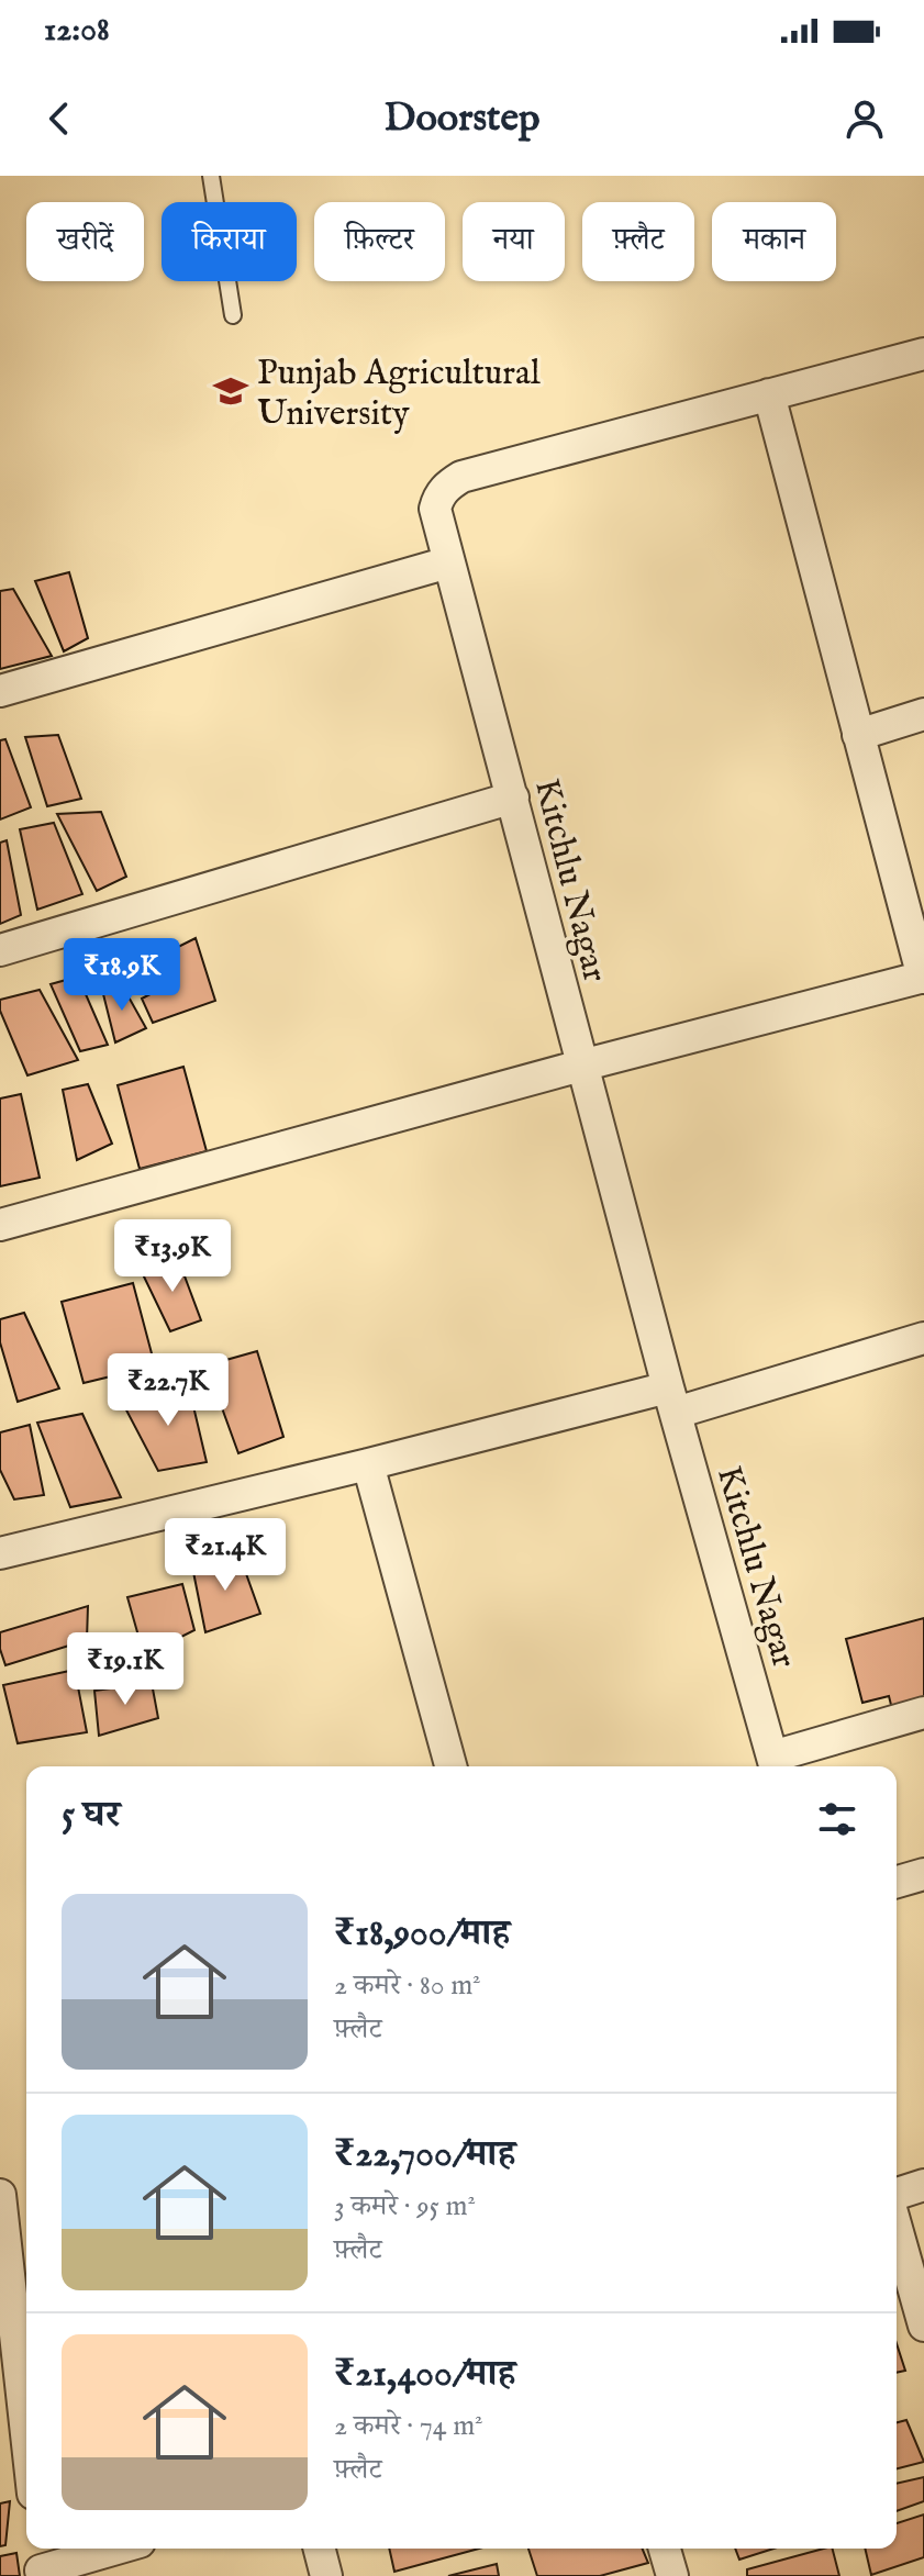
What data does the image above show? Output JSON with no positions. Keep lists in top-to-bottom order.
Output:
{
  "streets": {
    "street": ["Kitchlu Nagar"]
  },
  "places": {
    "school or university": ["Punjab Agricultural University"]
  },
  "page": {
    "status": "12:08",
    "header": "Doorstep",
    "chip": [
      "खरीदें",
      "किराया",
      "फ़िल्टर",
      "नया",
      "फ़्लैट",
      "मकान"
    ],
    "price": [
      "₹18.9K",
      "₹13.9K",
      "₹22.7K",
      "₹21.4K",
      "₹19.1K"
    ],
    "heading": "5 घर",
    "list": [
      {
        "name": "₹18,900/माह",
        "note": "2 कमरे · 80 m² · फ़्लैट"
      },
      {
        "name": "₹22,700/माह",
        "note": "3 कमरे · 95 m² · फ़्लैट"
      },
      {
        "name": "₹21,400/माह",
        "note": "2 कमरे · 74 m² · फ़्लैट"
      }
    ]
  }
}
